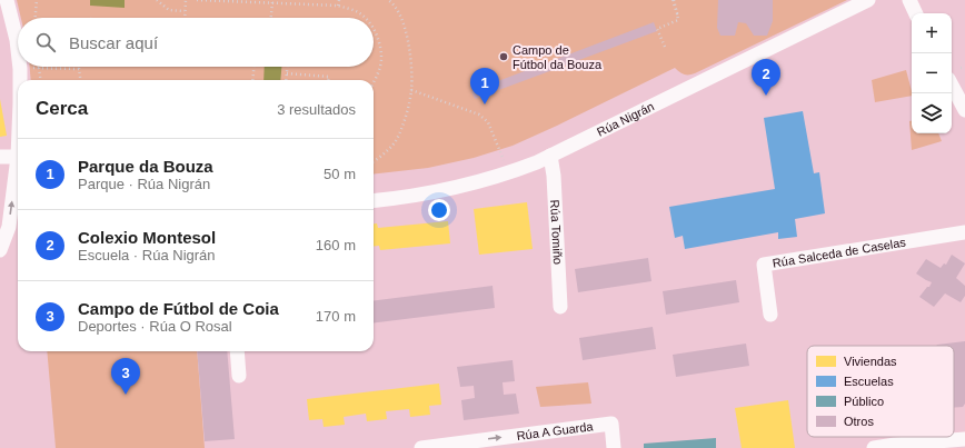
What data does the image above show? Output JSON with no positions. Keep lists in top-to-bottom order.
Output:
{
  "streets": {
    "street": [
      "Rúa Nigrán",
      "Rúa Tomiño",
      "Rúa Salceda de Caselas",
      "Rúa A Guarda"
    ]
  },
  "crossings": [
    ["Rúa Nigrán", "Rúa Tomiño"]
  ],
  "one_way": ["Rúa A Guarda"],
  "places": ["Campo de Fútbol da Bouza"],
  "legend": [
    "Viviendas",
    "Escuelas",
    "Público",
    "Otros"
  ],
  "page": {
    "map_buttons": ["+", "−"],
    "search": "Buscar aquí",
    "pins": ["2", "1", "3"],
    "heading": ["Cerca", "3 resultados"],
    "list": [
      {
        "mark": "1",
        "name": "Parque da Bouza",
        "note": "Parque · Rúa Nigrán",
        "value": "50 m"
      },
      {
        "mark": "2",
        "name": "Colexio Montesol",
        "note": "Escuela · Rúa Nigrán",
        "value": "160 m"
      },
      {
        "mark": "3",
        "name": "Campo de Fútbol de Coia",
        "note": "Deportes · Rúa O Rosal",
        "value": "170 m"
      }
    ]
  }
}
